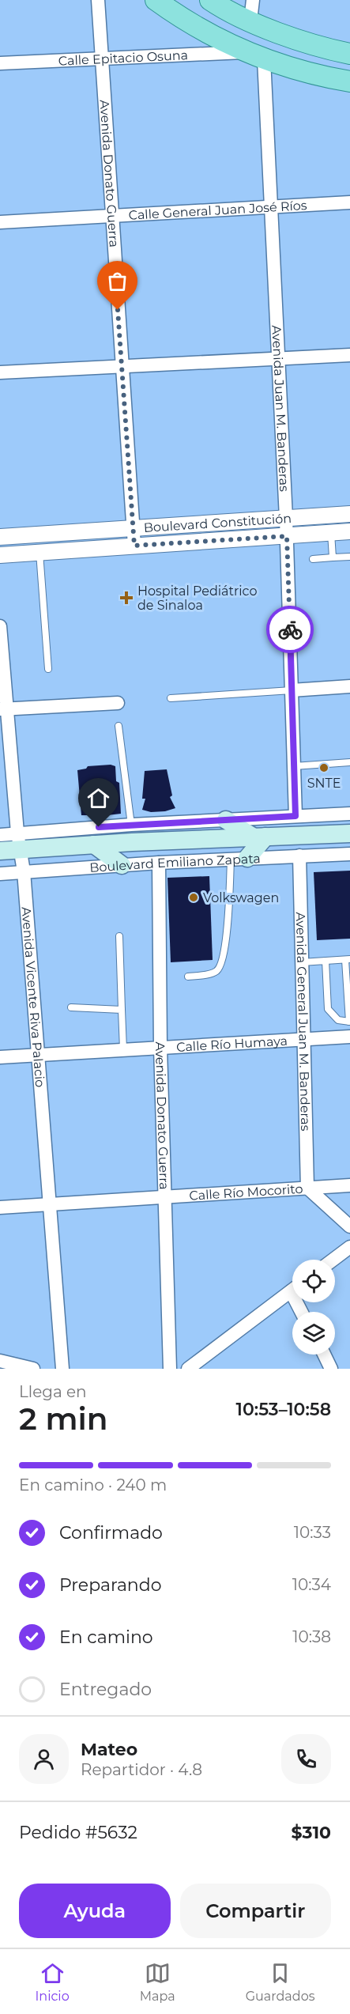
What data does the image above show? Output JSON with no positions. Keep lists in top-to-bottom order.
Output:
{
  "streets": {
    "main road": ["Boulevard Emiliano Zapata"],
    "street": [
      "Calle Epitacio Osuna",
      "Avenida Donato Guerra",
      "Calle General Juan José Ríos",
      "Avenida Juan M. Banderas",
      "Boulevard Constitución",
      "Avenida Vicente Riva Palacio",
      "Avenida General Juan M. Banderas",
      "Calle Río Humaya",
      "Calle Río Mocorito"
    ]
  },
  "crossings": [
    ["Calle Epitacio Osuna", "Avenida Donato Guerra"],
    ["Avenida Donato Guerra", "Calle General Juan José Ríos"],
    ["Avenida Donato Guerra", "Boulevard Constitución"],
    ["Avenida Donato Guerra", "Boulevard Emiliano Zapata"],
    ["Avenida Donato Guerra", "Calle Río Humaya"],
    ["Avenida Donato Guerra", "Calle Río Mocorito"],
    ["Calle General Juan José Ríos", "Avenida Juan M. Banderas"],
    ["Avenida Juan M. Banderas", "Boulevard Constitución"],
    ["Avenida Juan M. Banderas", "Boulevard Emiliano Zapata"],
    ["Boulevard Emiliano Zapata", "Avenida Vicente Riva Palacio"],
    ["Boulevard Emiliano Zapata", "Avenida General Juan M. Banderas"],
    ["Avenida Vicente Riva Palacio", "Calle Río Humaya"],
    ["Avenida Vicente Riva Palacio", "Calle Río Mocorito"],
    ["Avenida General Juan M. Banderas", "Calle Río Humaya"],
    ["Avenida General Juan M. Banderas", "Calle Río Mocorito"]
  ],
  "places": {
    "health": ["Hospital Pediátrico de Sinaloa"],
    "other": ["SNTE", "Volkswagen"]
  },
  "page": {
    "heading": ["2 min", "Llega en", "10:53–10:58"],
    "panel": [
      "Mateo",
      "Repartidor · 4.8",
      "Pedido #5632",
      "$310"
    ],
    "bar": "En camino · 240 m",
    "list": [
      ["Confirmado", "10:33"],
      ["Preparando", "10:34"],
      ["En camino", "10:38"],
      "Entregado"
    ],
    "buttons": ["Ayuda", "Compartir"],
    "tabs": ["Inicio", "Mapa", "Guardados"]
  }
}
